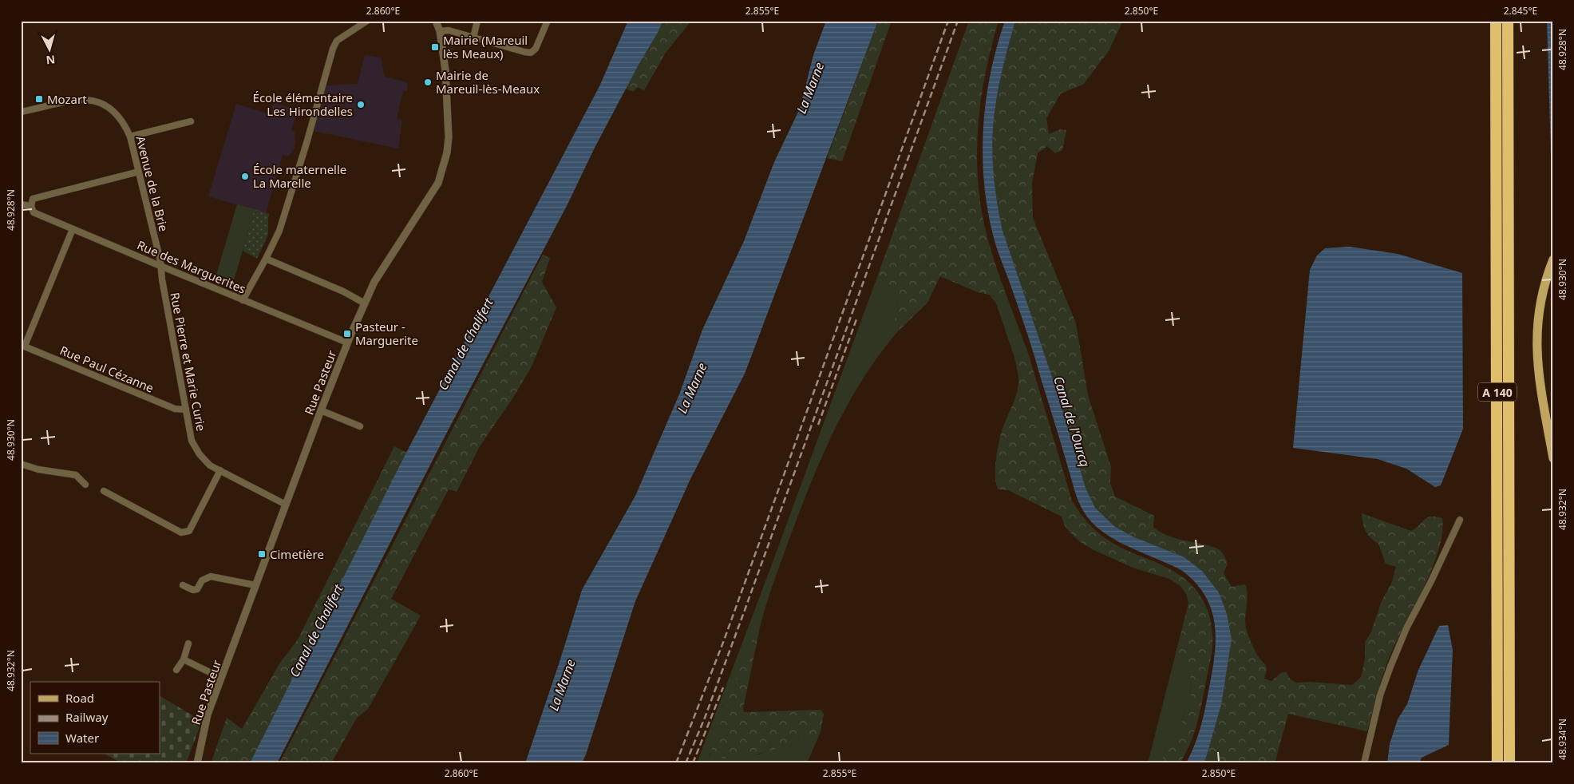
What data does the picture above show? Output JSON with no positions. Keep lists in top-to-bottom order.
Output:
{
  "streets": {
    "highway": ["A 140"],
    "street": [
      "Avenue de la Brie",
      "Rue des Marguerites",
      "Rue Pierre et Marie Curie",
      "Rue Paul Cézanne",
      "Rue Pasteur"
    ]
  },
  "crossings": [
    ["Avenue de la Brie", "Rue des Marguerites"],
    ["Avenue de la Brie", "Rue Pierre et Marie Curie"],
    ["Rue des Marguerites", "Rue Pierre et Marie Curie"],
    ["Rue des Marguerites", "Rue Pasteur"],
    ["Rue Pierre et Marie Curie", "Rue Paul Cézanne"],
    ["Rue Pierre et Marie Curie", "Rue Pasteur"]
  ],
  "water": ["La Marne", "Canal de Chalifert", "Canal de l'Ourcq"],
  "places": {
    "transit": [
      "Mairie (Mareuil lès Meaux)",
      "Mozart",
      "Pasteur - Marguerite",
      "Cimetière"
    ],
    "other": ["Mairie de Mareuil-lès-Meaux", "École élémentaire Les Hirondelles", "École maternelle La Marelle"]
  },
  "legend": ["Road", "Railway", "Water"],
  "north": "bottom",
  "coordinates": [
    "2.860°E",
    "2.855°E",
    "2.850°E",
    "2.845°E",
    "48.928°N",
    "48.930°N",
    "48.932°N",
    "48.934°N"
  ]
}
